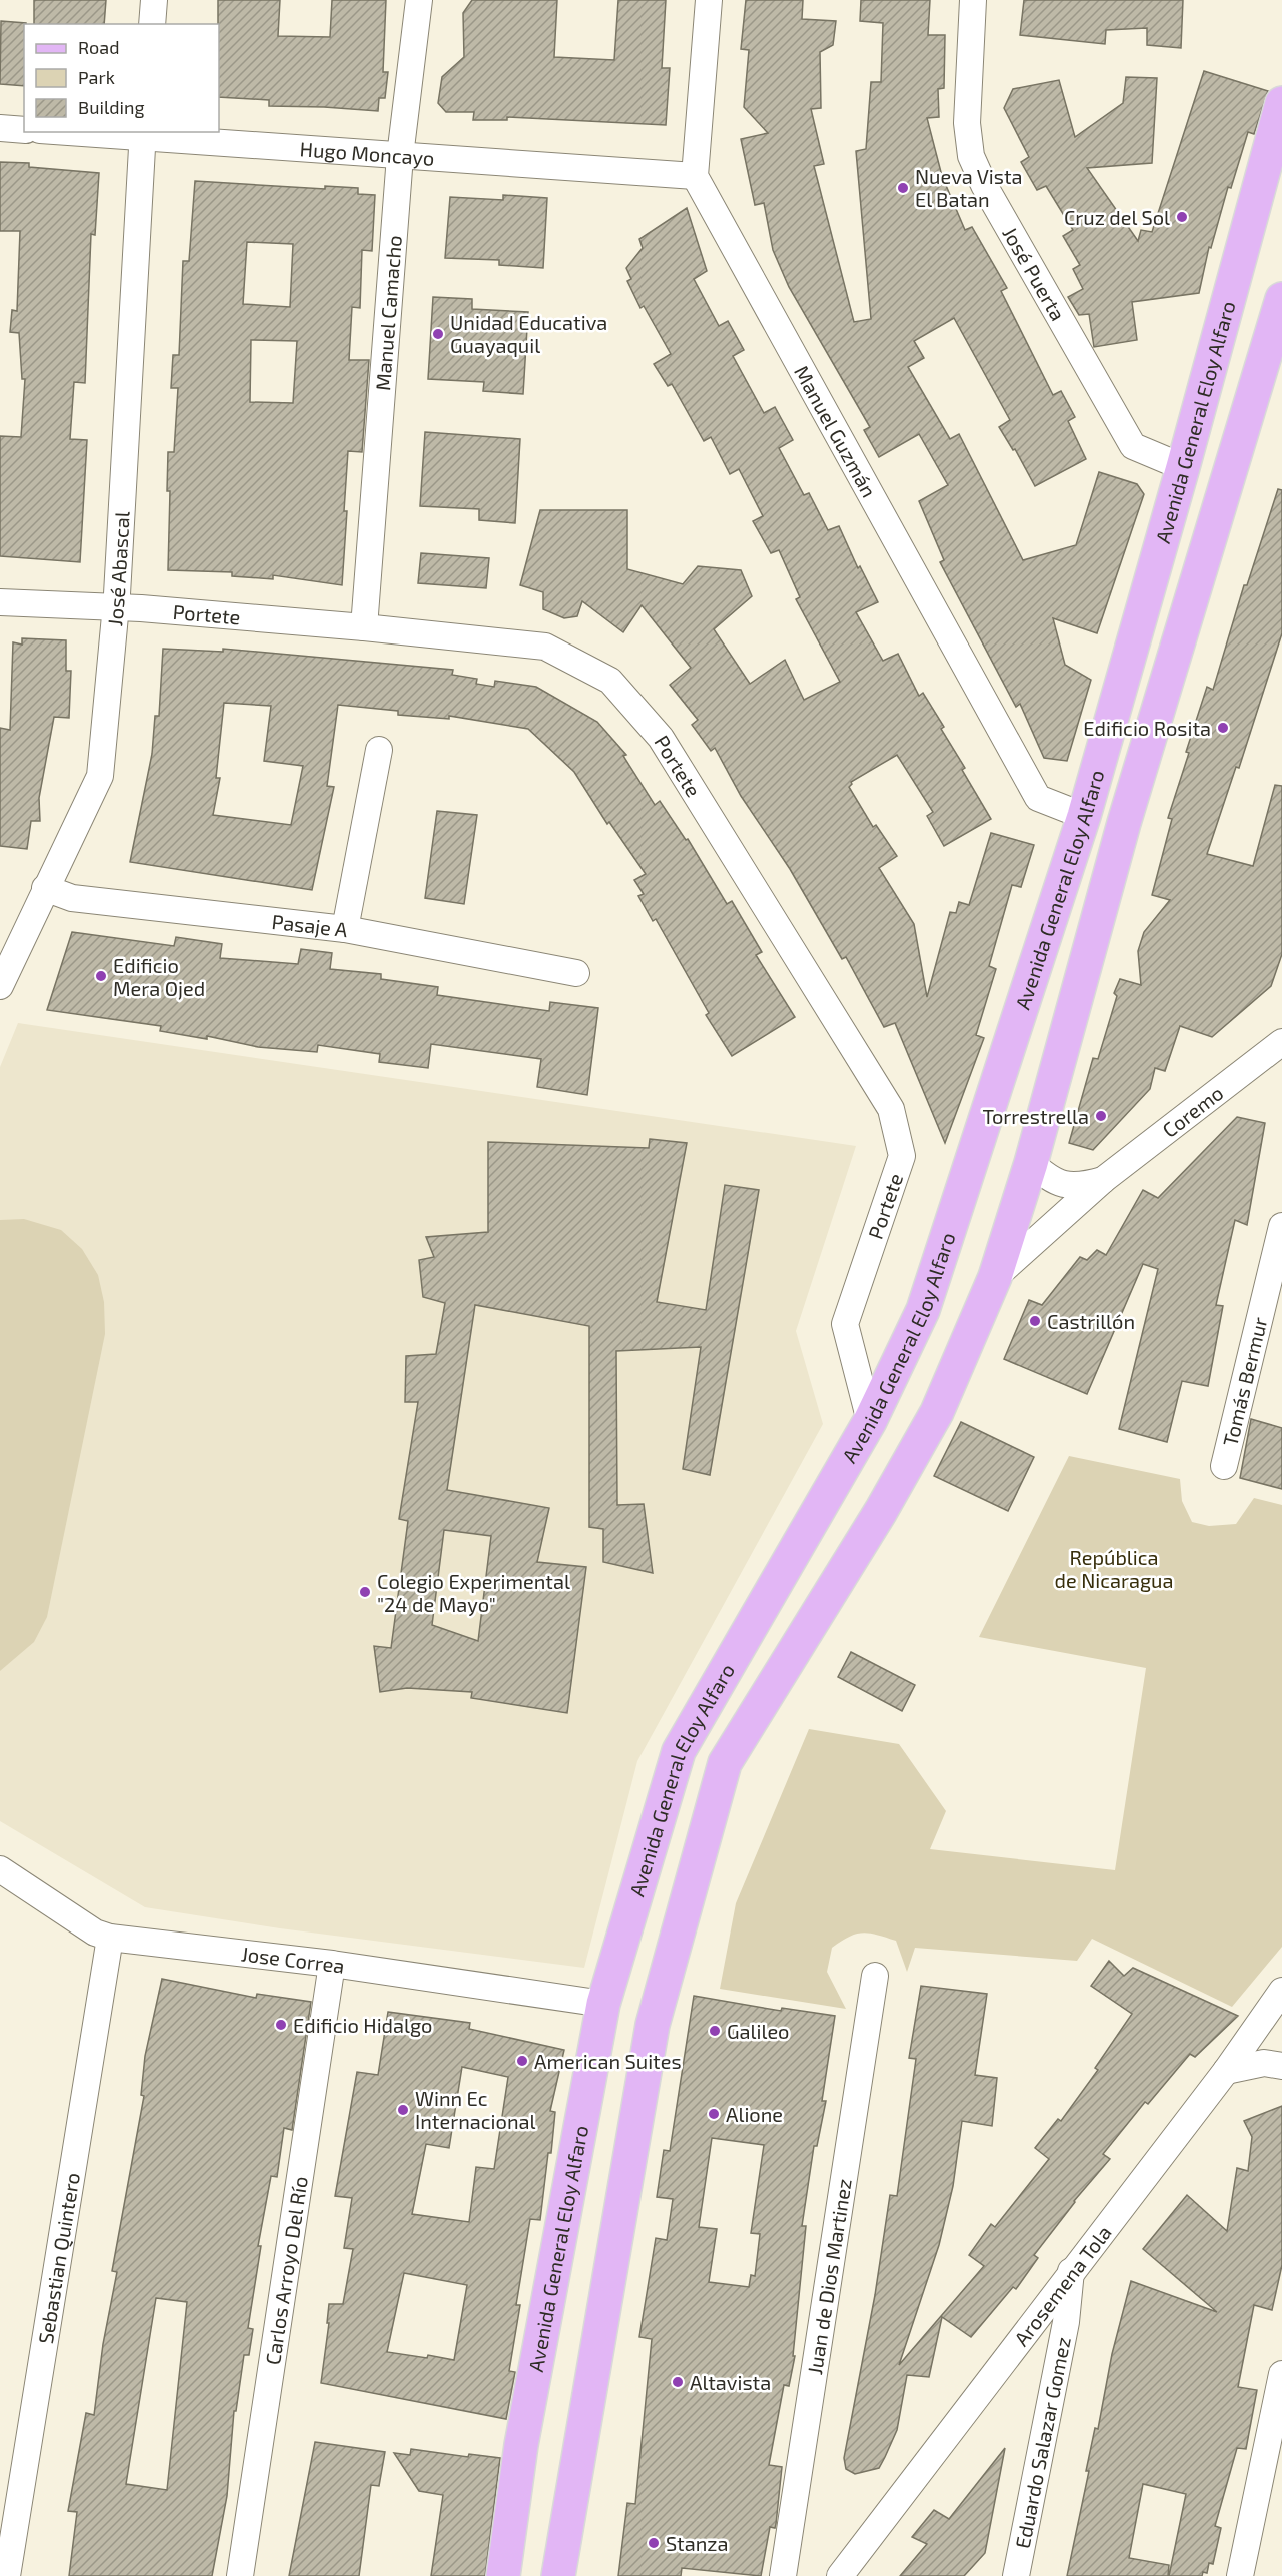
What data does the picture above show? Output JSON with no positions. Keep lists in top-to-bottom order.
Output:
{
  "streets": {
    "main road": ["Avenida General Eloy Alfaro"],
    "street": [
      "Hugo Moncayo",
      "José Puerta",
      "Manuel Camacho",
      "Manuel Guzmán",
      "José Abascal",
      "Portete",
      "Pasaje A",
      "Coremo",
      "Tomás Bermur",
      "Jose Correa",
      "Sebastian Quintero",
      "Carlos Arroyo Del Río",
      "Juan de Dios Martinez",
      "Arosemena Tola",
      "Eduardo Salazar Gomez"
    ]
  },
  "crossings": [
    ["Hugo Moncayo", "Manuel Camacho"],
    ["Hugo Moncayo", "Manuel Guzmán"],
    ["Hugo Moncayo", "José Abascal"],
    ["José Puerta", "Avenida General Eloy Alfaro"],
    ["Manuel Camacho", "Portete"],
    ["Avenida General Eloy Alfaro", "Manuel Guzmán"],
    ["Avenida General Eloy Alfaro", "Portete"],
    ["Avenida General Eloy Alfaro", "Coremo"],
    ["Avenida General Eloy Alfaro", "Jose Correa"],
    ["José Abascal", "Portete"],
    ["José Abascal", "Pasaje A"],
    ["Jose Correa", "Sebastian Quintero"],
    ["Jose Correa", "Carlos Arroyo Del Río"],
    ["Arosemena Tola", "Eduardo Salazar Gomez"]
  ],
  "parks": ["República de Nicaragua"],
  "places": [
    "Nueva Vista El Batan",
    "Cruz del Sol",
    "Unidad Educativa Guayaquil",
    "Edificio Rosita",
    "Edificio Mera Ojed",
    "Torrestrella",
    "Castrillón",
    "Colegio Experimental \"24 de Mayo\"",
    "Edificio Hidalgo",
    "Galileo",
    "American Suites",
    "Winn Ec Internacional",
    "Alione",
    "Altavista",
    "Stanza"
  ],
  "legend": ["Road", "Park", "Building"]
}
